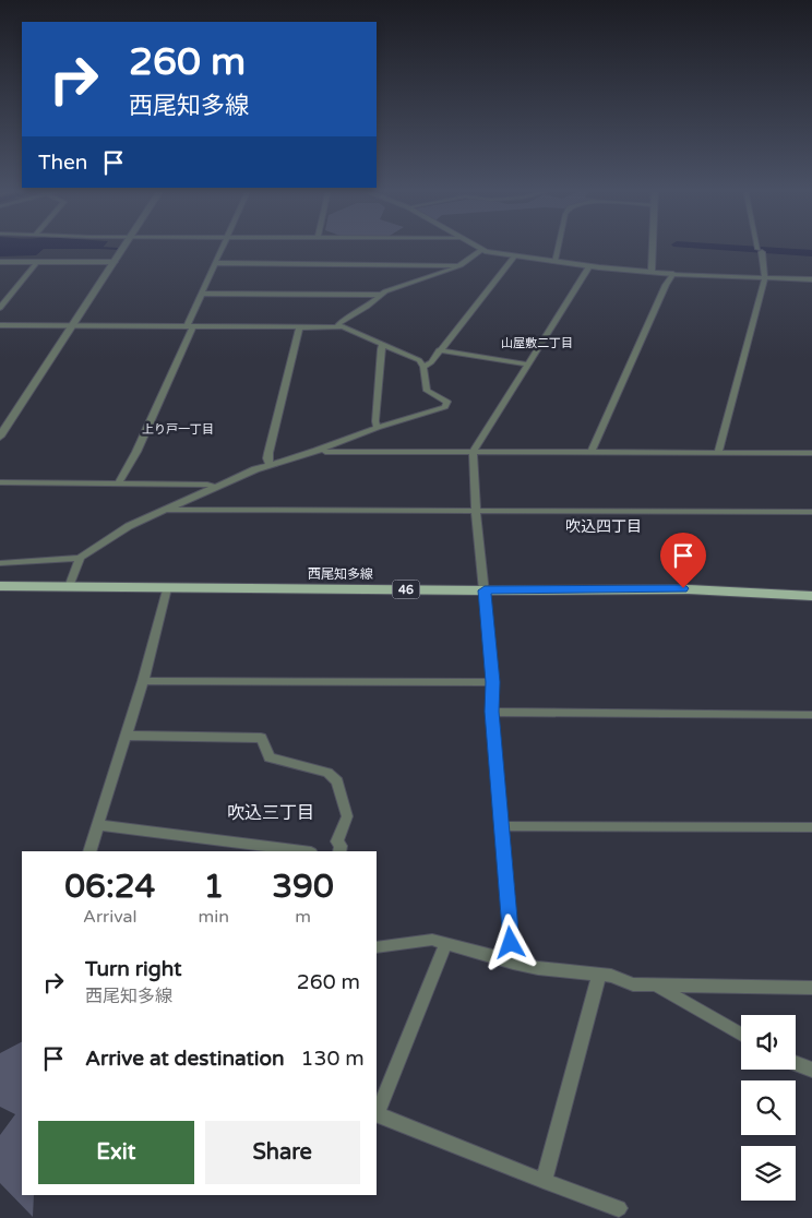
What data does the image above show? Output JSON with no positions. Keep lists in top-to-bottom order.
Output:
{
  "streets": {
    "main road": ["西尾知多線", "46"]
  },
  "districts": [
    "山屋敷二丁目",
    "上り戸一丁目",
    "吹込四丁目",
    "吹込三丁目"
  ],
  "page": {
    "turn": ["260 m", "西尾知多線"],
    "then": "Then",
    "eta": [
      "06:24",
      "Arrival",
      "1",
      "min",
      "390",
      "m"
    ],
    "list": [
      {
        "name": "Turn right",
        "note": "西尾知多線",
        "value": "260 m"
      },
      {
        "name": "Arrive at destination",
        "value": "130 m"
      }
    ],
    "buttons": ["Exit", "Share"]
  }
}
